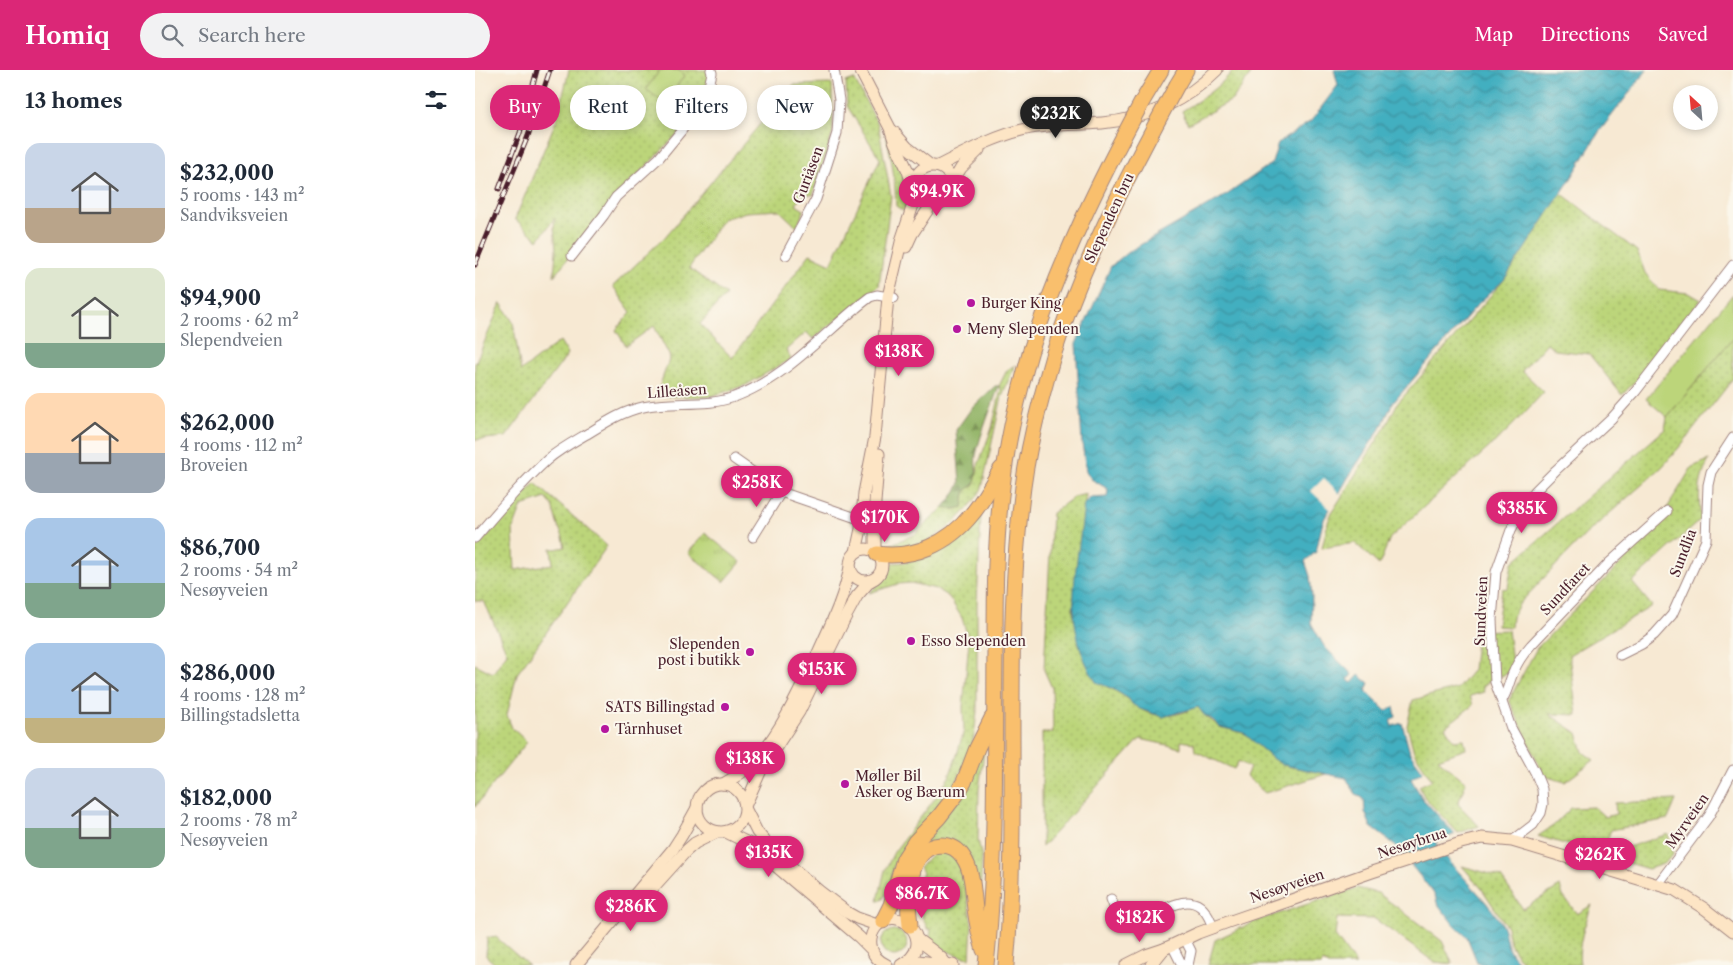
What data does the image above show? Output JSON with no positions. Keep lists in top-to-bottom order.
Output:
{
  "streets": {
    "highway": ["Slependen bru"],
    "main road": ["Nesøybrua", "Nesøyveien"],
    "street": [
      "Guriåsen",
      "Lilleåsen",
      "Sundlia",
      "Sundfaret",
      "Sundveien",
      "Myrveien"
    ]
  },
  "crossings": [
    ["Sundfaret", "Sundveien"],
    ["Sundveien", "Nesøybrua"],
    ["Myrveien", "Nesøybrua"],
    ["Nesøybrua", "Nesøyveien"]
  ],
  "places": [
    "Burger King",
    "Meny Slependen",
    "Esso Slependen",
    "Slependen post i butikk",
    "SATS Billingstad",
    "Tårnhuset",
    "Møller Bil Asker og Bærum"
  ],
  "north": "top left",
  "page": {
    "header": "Homiq",
    "search": "Search here",
    "nav": ["Map", "Directions", "Saved"],
    "heading": "13 homes",
    "chip": [
      "Buy",
      "Rent",
      "Filters",
      "New"
    ],
    "price": [
      "$232K",
      "$94.9K",
      "$138K",
      "$258K",
      "$385K",
      "$170K",
      "$153K",
      "$138K",
      "$135K",
      "$262K",
      "$86.7K",
      "$286K",
      "$182K"
    ],
    "list": [
      {
        "name": "$232,000",
        "note": "5 rooms · 143 m² · Sandviksveien"
      },
      {
        "name": "$94,900",
        "note": "2 rooms · 62 m² · Slependveien"
      },
      {
        "name": "$262,000",
        "note": "4 rooms · 112 m² · Broveien"
      },
      {
        "name": "$86,700",
        "note": "2 rooms · 54 m² · Nesøyveien"
      },
      {
        "name": "$286,000",
        "note": "4 rooms · 128 m² · Billingstadsletta"
      },
      {
        "name": "$182,000",
        "note": "2 rooms · 78 m² · Nesøyveien"
      }
    ]
  }
}
